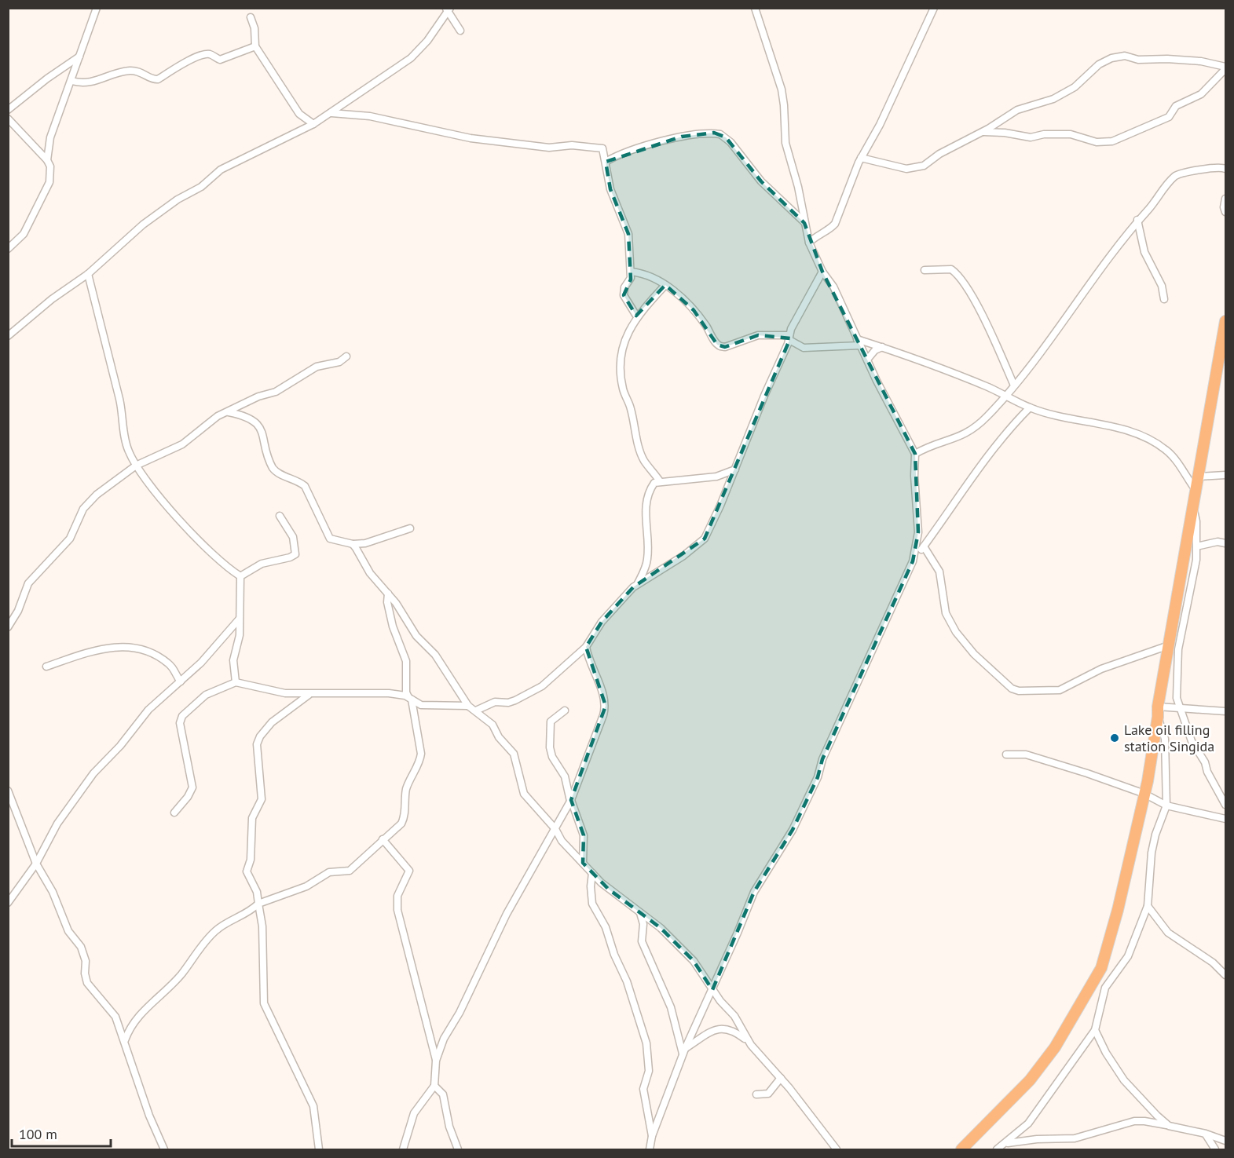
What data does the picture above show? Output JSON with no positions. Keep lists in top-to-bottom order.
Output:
{
  "places": ["Lake oil filling station Singida"],
  "scale_bar": "100 m"
}
